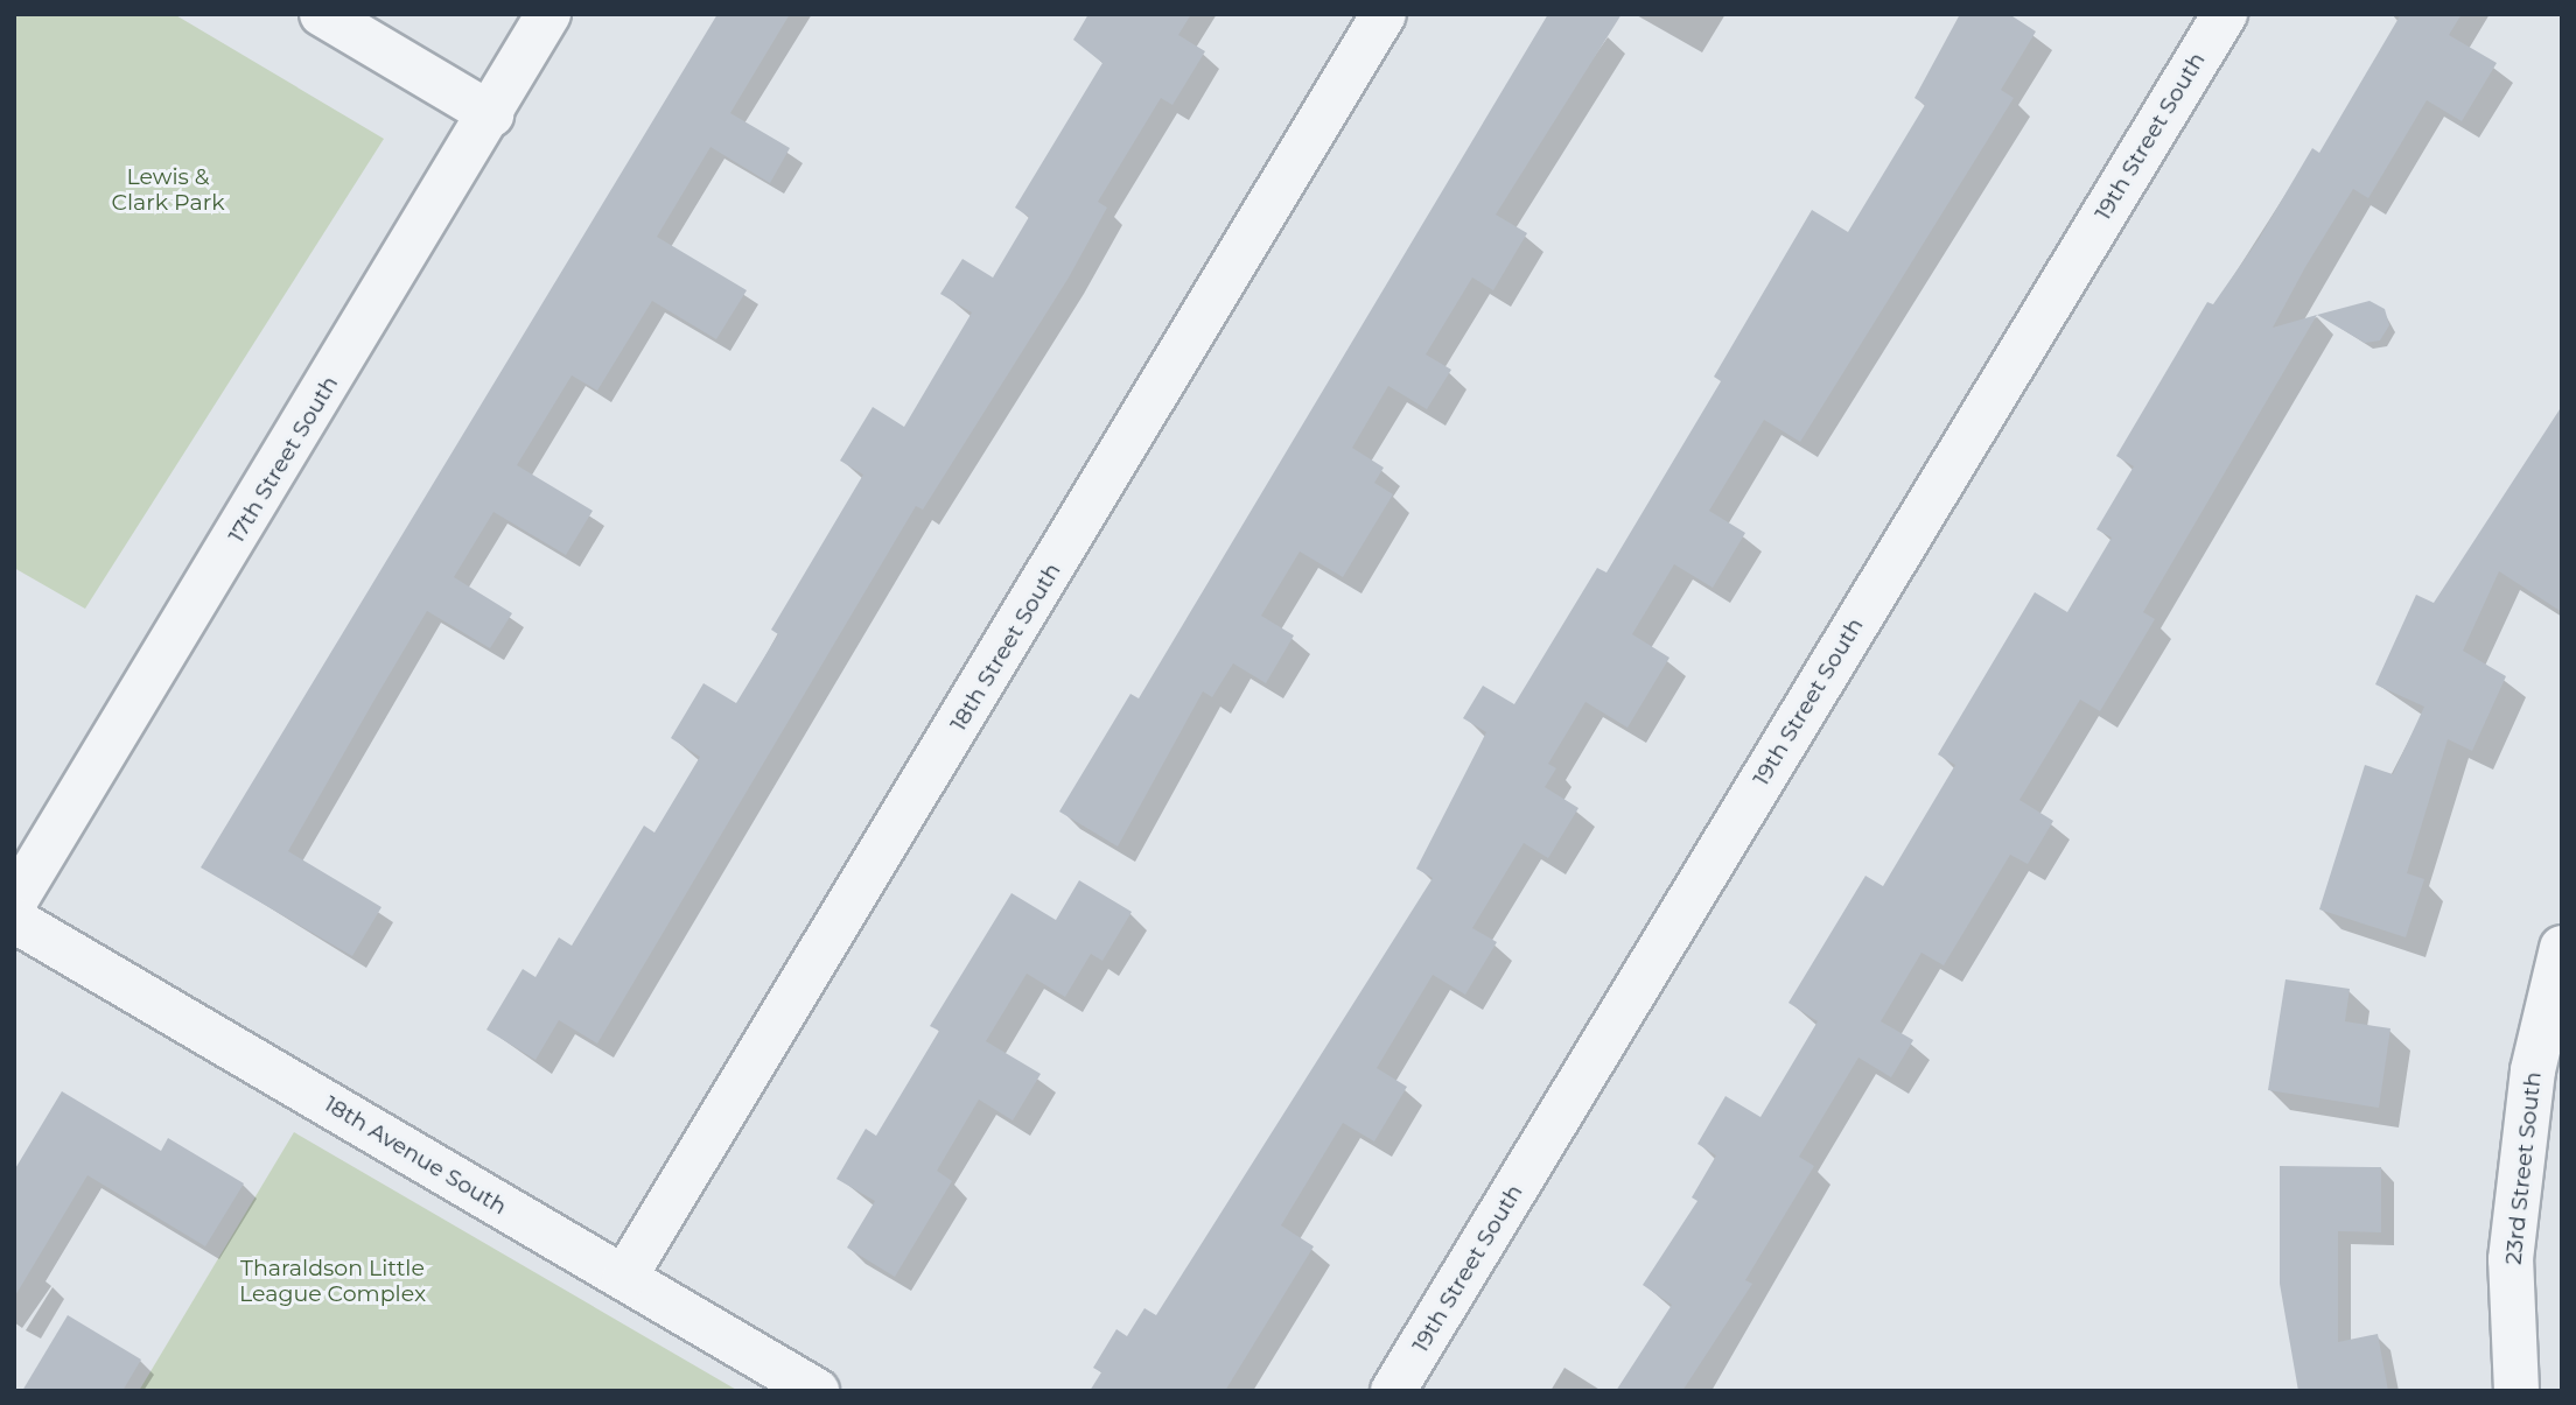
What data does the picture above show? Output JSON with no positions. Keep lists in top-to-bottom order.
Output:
{
  "streets": {
    "street": [
      "19th Street South",
      "17th Street South",
      "18th Street South",
      "18th Avenue South",
      "23rd Street South"
    ]
  },
  "crossings": [
    ["18th Street South", "18th Avenue South"]
  ],
  "parks": ["Lewis & Clark Park", "Tharaldson Little League Complex"]
}
